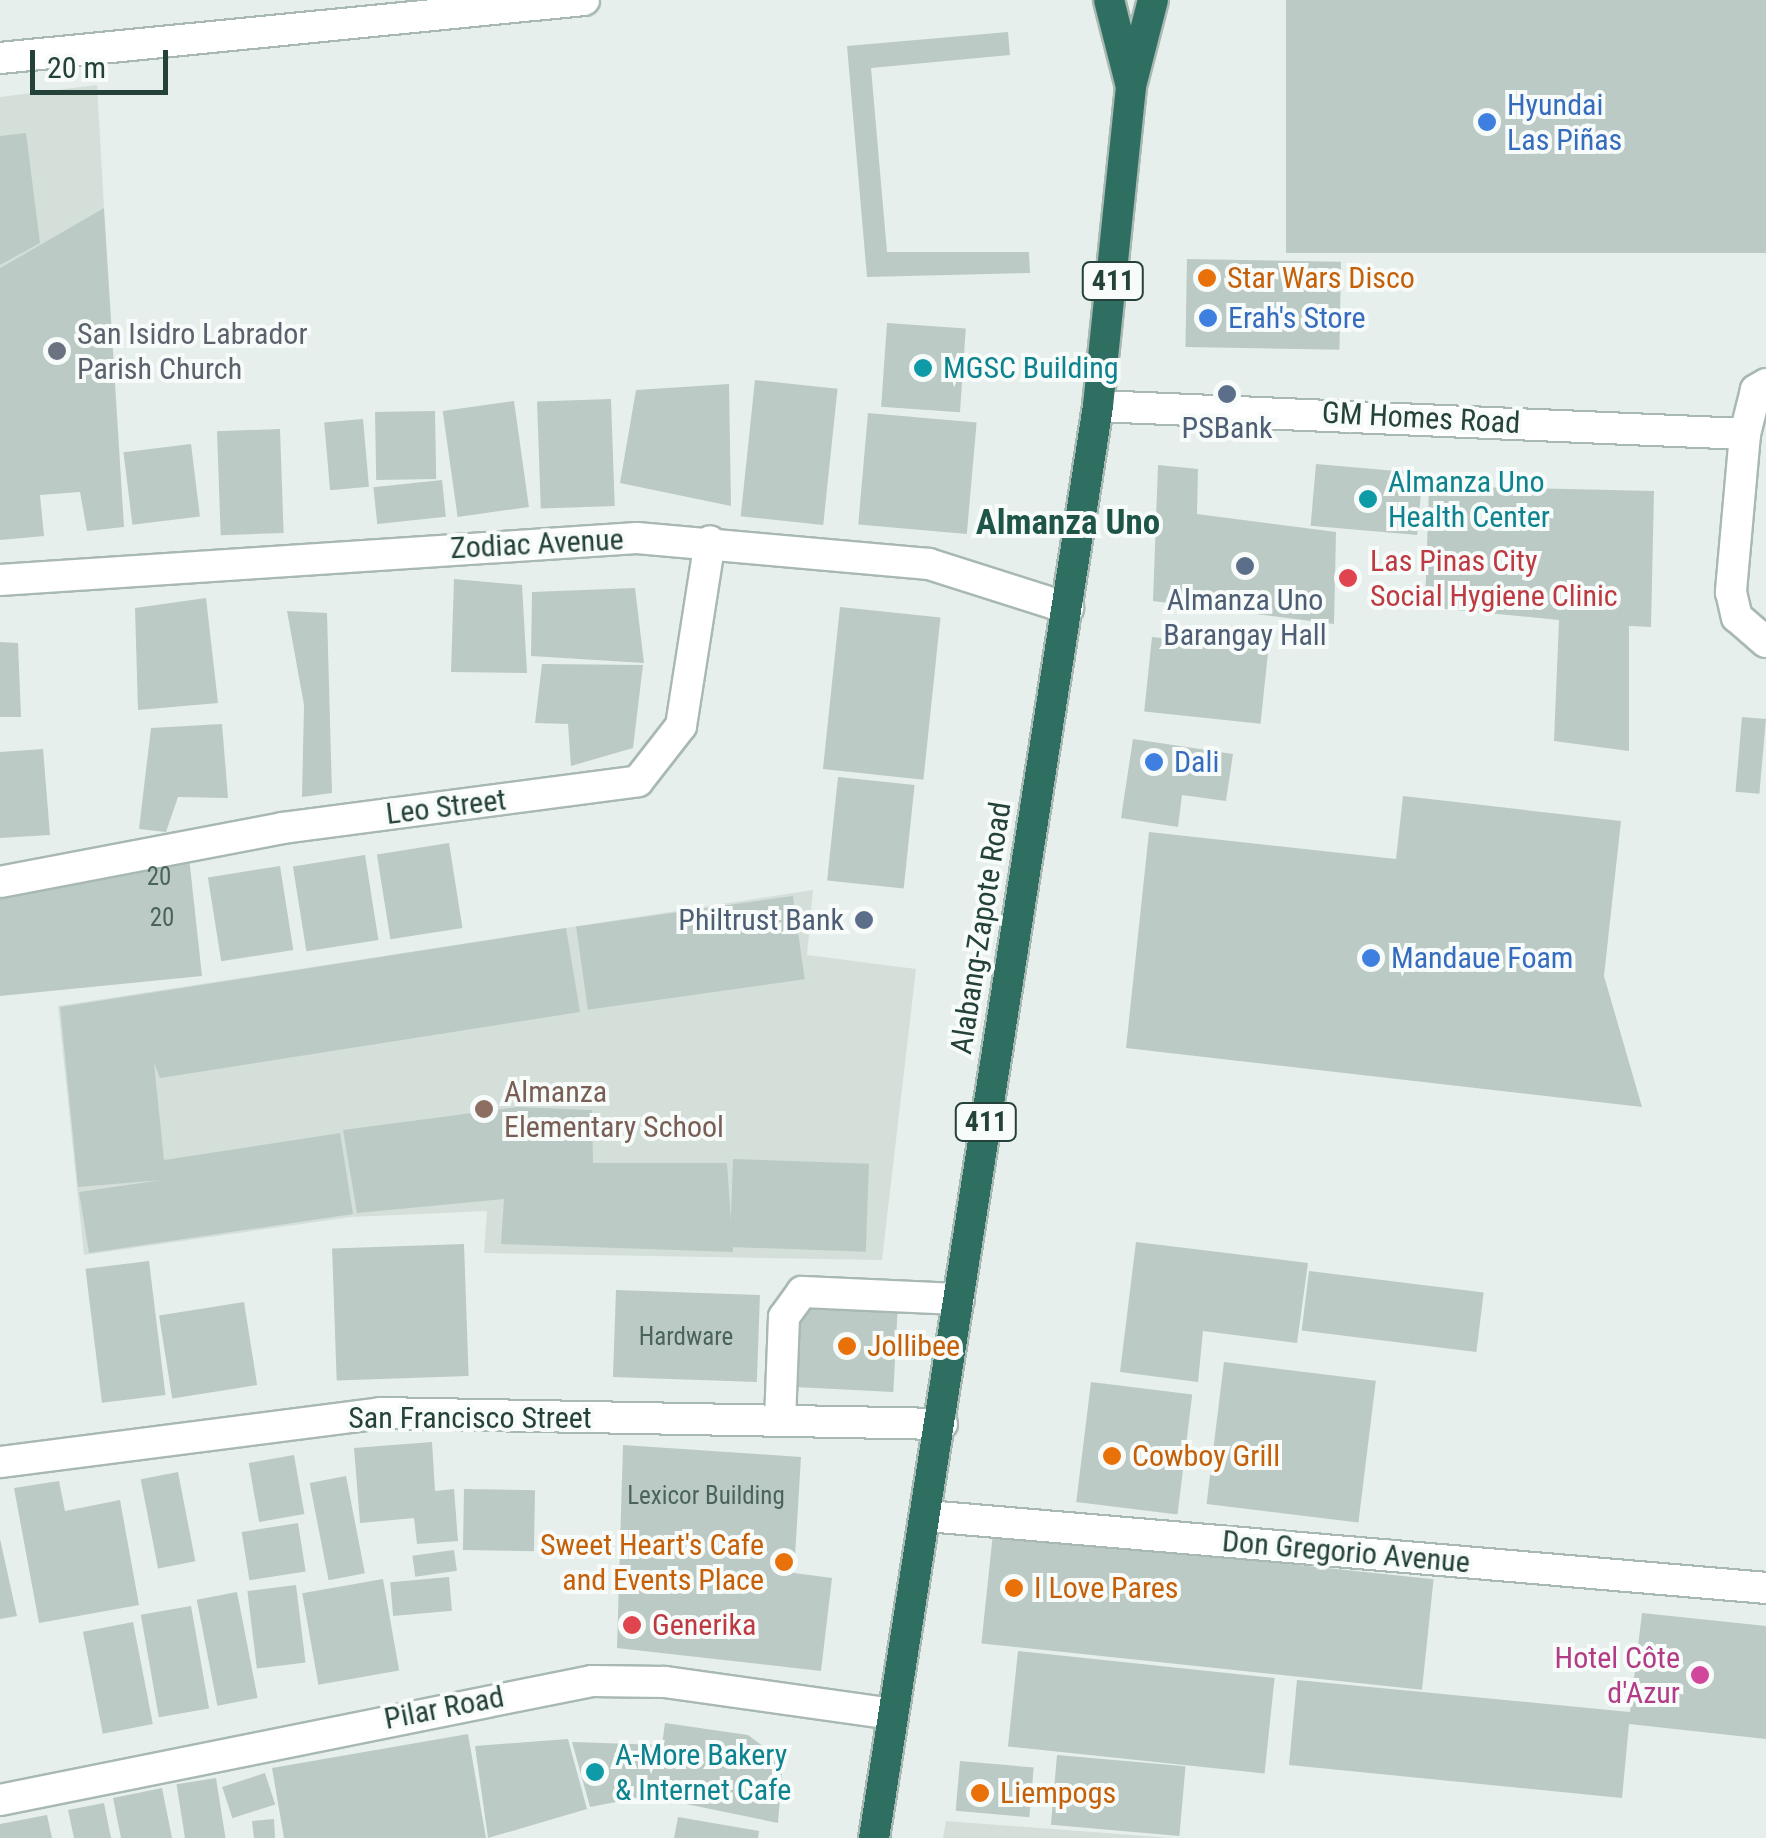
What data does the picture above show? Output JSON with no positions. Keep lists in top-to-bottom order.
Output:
{
  "streets": {
    "highway": ["411", "Alabang-Zapote Road"],
    "street": [
      "GM Homes Road",
      "Zodiac Avenue",
      "Leo Street",
      "San Francisco Street",
      "Don Gregorio Avenue",
      "Pilar Road"
    ]
  },
  "crossings": [
    ["GM Homes Road", "Alabang-Zapote Road"],
    ["Zodiac Avenue", "Leo Street"],
    ["Zodiac Avenue", "Alabang-Zapote Road"],
    ["Alabang-Zapote Road", "San Francisco Street"],
    ["Alabang-Zapote Road", "Don Gregorio Avenue"],
    ["Alabang-Zapote Road", "Pilar Road"]
  ],
  "districts": ["Almanza Uno"],
  "places": [
    "Hyundai Las Piñas",
    "Star Wars Disco",
    "Erah's Store",
    "San Isidro Labrador Parish Church",
    "MGSC Building",
    "PSBank",
    "Almanza Uno Health Center",
    "Almanza Uno Barangay Hall",
    "Las Pinas City Social Hygiene Clinic",
    "Dali",
    "Philtrust Bank",
    "Mandaue Foam",
    "Almanza Elementary School",
    "Jollibee",
    "Cowboy Grill",
    "Sweet Heart's Cafe and Events Place",
    "I Love Pares",
    "Generika",
    "Hotel Côte d'Azur",
    "A-More Bakery & Internet Cafe",
    "Liempogs"
  ],
  "house_numbers": [
    "20",
    "20",
    "Hardware",
    "Lexicor Building"
  ],
  "scale_bar": "20 m"
}
